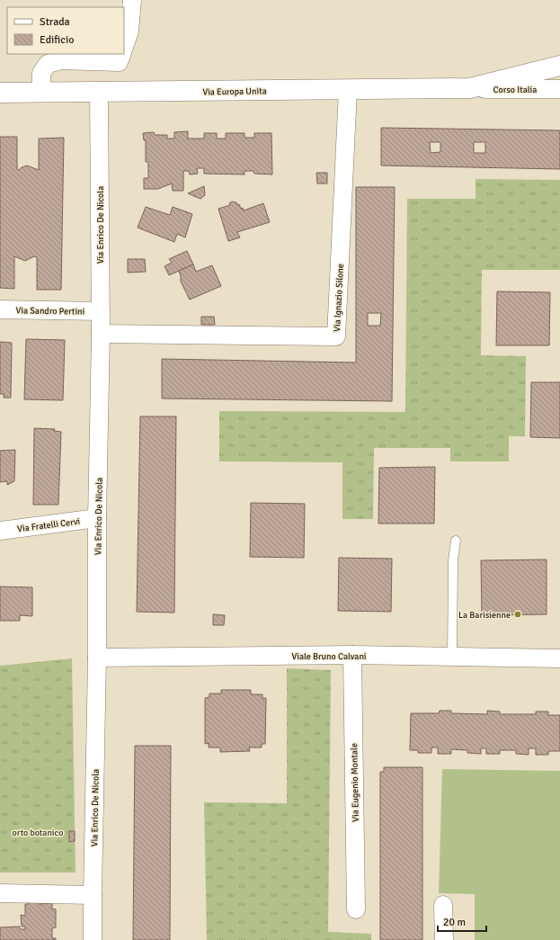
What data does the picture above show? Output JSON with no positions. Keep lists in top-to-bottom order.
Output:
{
  "streets": {
    "street": [
      "Corso Italia",
      "Via Europa Unita",
      "Via Enrico De Nicola",
      "Via Ignazio Silone",
      "Via Sandro Pertini",
      "Via Fratelli Cervi",
      "Viale Bruno Calvani",
      "Via Eugenio Montale"
    ]
  },
  "crossings": [
    ["Corso Italia", "Via Europa Unita"],
    ["Via Europa Unita", "Via Enrico De Nicola"],
    ["Via Europa Unita", "Via Ignazio Silone"],
    ["Via Enrico De Nicola", "Via Ignazio Silone"],
    ["Via Enrico De Nicola", "Via Sandro Pertini"],
    ["Via Enrico De Nicola", "Via Fratelli Cervi"],
    ["Via Enrico De Nicola", "Viale Bruno Calvani"],
    ["Viale Bruno Calvani", "Via Eugenio Montale"]
  ],
  "parks": ["orto botanico"],
  "places": ["La Barisienne"],
  "legend": ["Strada", "Edificio"],
  "scale_bar": "20 m"
}
